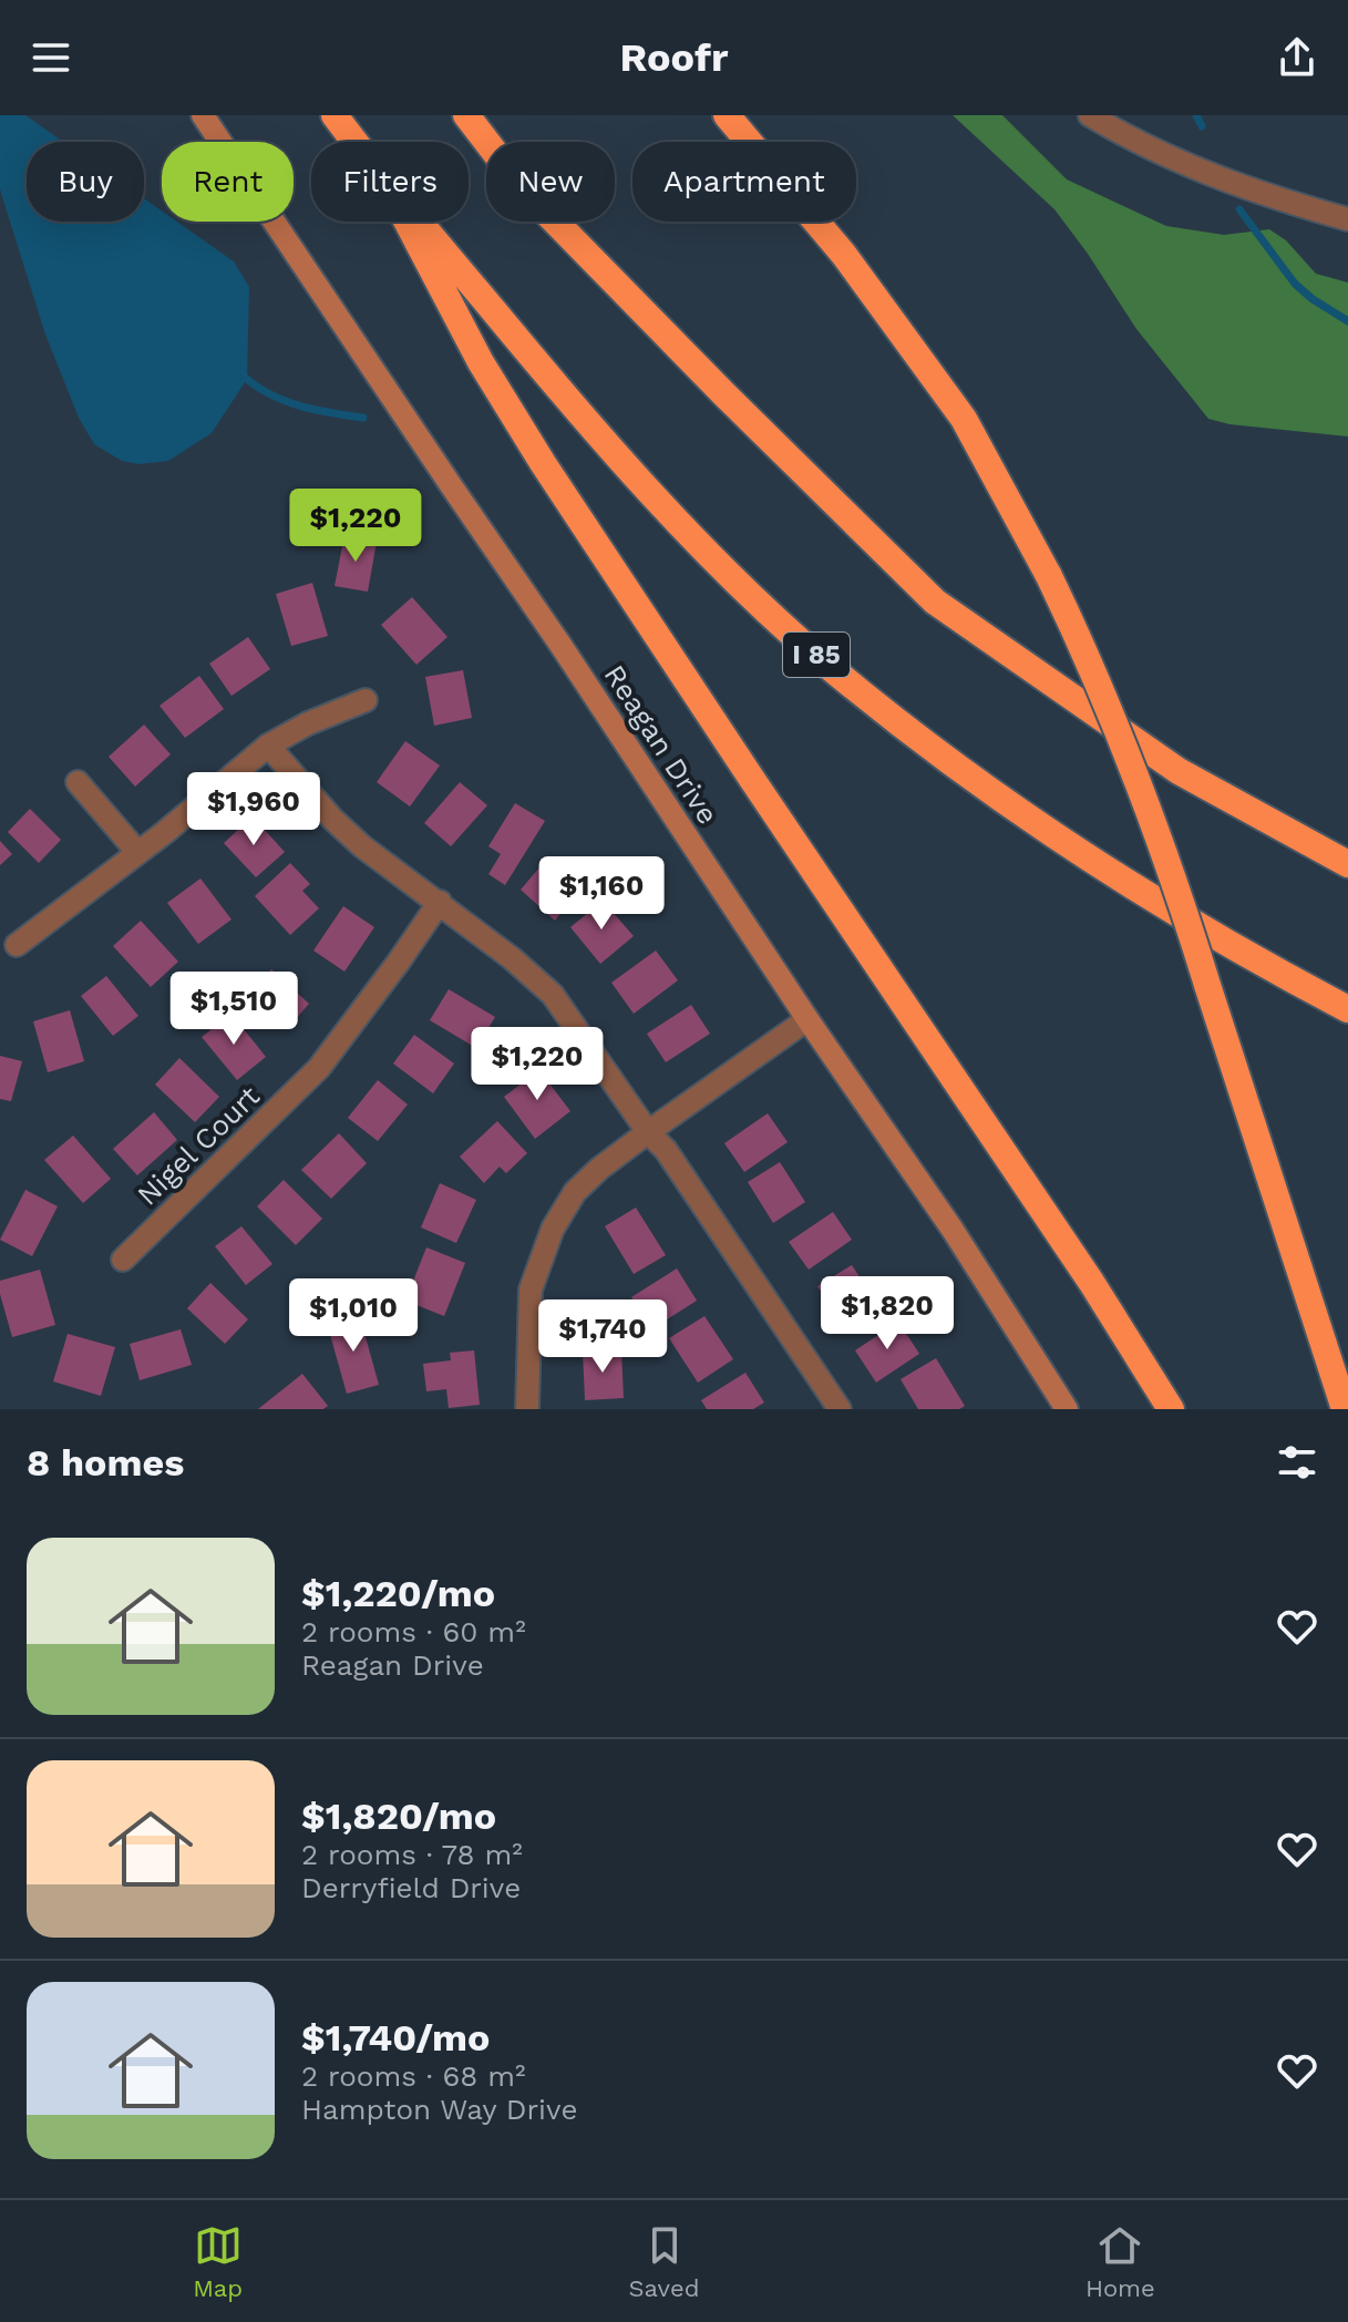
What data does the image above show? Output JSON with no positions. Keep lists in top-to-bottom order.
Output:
{
  "streets": {
    "highway": ["I 85"],
    "street": ["Reagan Drive", "Nigel Court"]
  },
  "page": {
    "header": "Roofr",
    "chip": [
      "Buy",
      "Rent",
      "Filters",
      "New",
      "Apartment"
    ],
    "price": [
      "$1,220",
      "$1,960",
      "$1,160",
      "$1,510",
      "$1,220",
      "$1,820",
      "$1,010",
      "$1,740"
    ],
    "heading": "8 homes",
    "list": [
      {
        "name": "$1,220/mo",
        "note": "2 rooms · 60 m² · Reagan Drive"
      },
      {
        "name": "$1,820/mo",
        "note": "2 rooms · 78 m² · Derryfield Drive"
      },
      {
        "name": "$1,740/mo",
        "note": "2 rooms · 68 m² · Hampton Way Drive"
      }
    ],
    "tabs": ["Map", "Saved", "Home"]
  }
}
